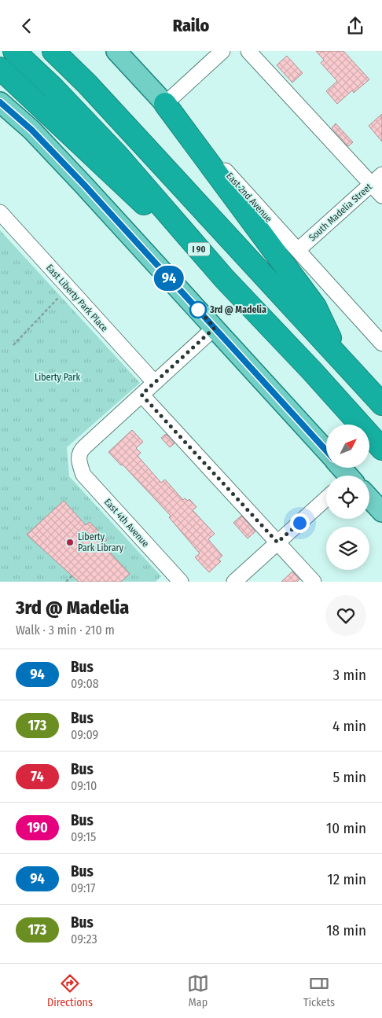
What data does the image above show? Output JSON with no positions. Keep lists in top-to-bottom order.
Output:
{
  "streets": {
    "highway": ["I 90"],
    "main road": ["East 2nd Avenue"],
    "street": ["South Madelia Street", "East Liberty Park Place", "East 4th Avenue"]
  },
  "crossings": [
    ["East 2nd Avenue", "South Madelia Street"]
  ],
  "parks": ["Liberty Park"],
  "places": ["3rd @ Madelia", "Liberty Park Library"],
  "lines": ["bus line 94"],
  "north": "top right",
  "page": {
    "header": "Railo",
    "on_map": "94",
    "heading": ["3rd @ Madelia", "Walk · 3 min · 210 m"],
    "list": [
      {
        "mark": "94",
        "name": "Bus",
        "note": "09:08",
        "value": "3 min"
      },
      {
        "mark": "173",
        "name": "Bus",
        "note": "09:09",
        "value": "4 min"
      },
      {
        "mark": "74",
        "name": "Bus",
        "note": "09:10",
        "value": "5 min"
      },
      {
        "mark": "190",
        "name": "Bus",
        "note": "09:15",
        "value": "10 min"
      },
      {
        "mark": "94",
        "name": "Bus",
        "note": "09:17",
        "value": "12 min"
      },
      {
        "mark": "173",
        "name": "Bus",
        "note": "09:23",
        "value": "18 min"
      }
    ],
    "tabs": ["Directions", "Map", "Tickets"]
  }
}
